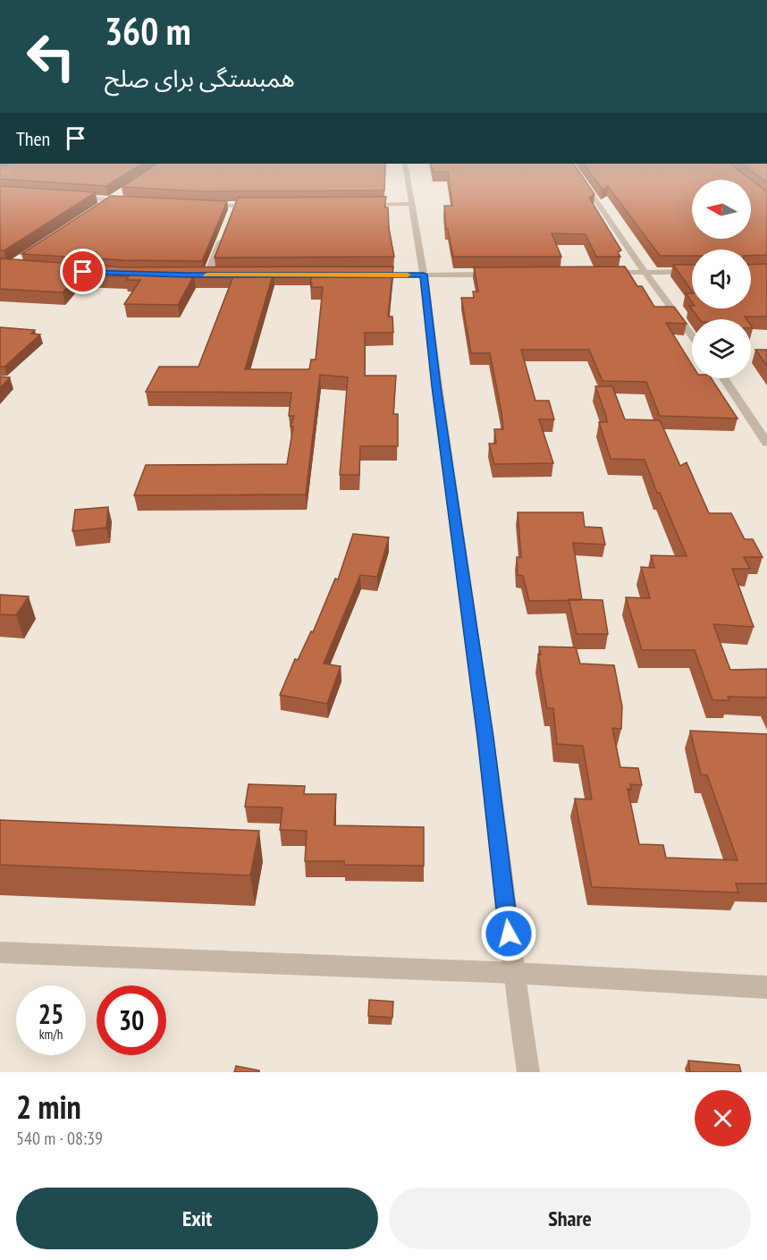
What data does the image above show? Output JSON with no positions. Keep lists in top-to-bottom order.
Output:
{
  "north": "left",
  "page": {
    "turn": ["360 m", "همبستگی برای صلح"],
    "then": "Then",
    "speed": "25 km/h",
    "limit": "30",
    "heading": ["2 min", "540 m · 08:39"],
    "buttons": ["Exit", "Share"]
  }
}
